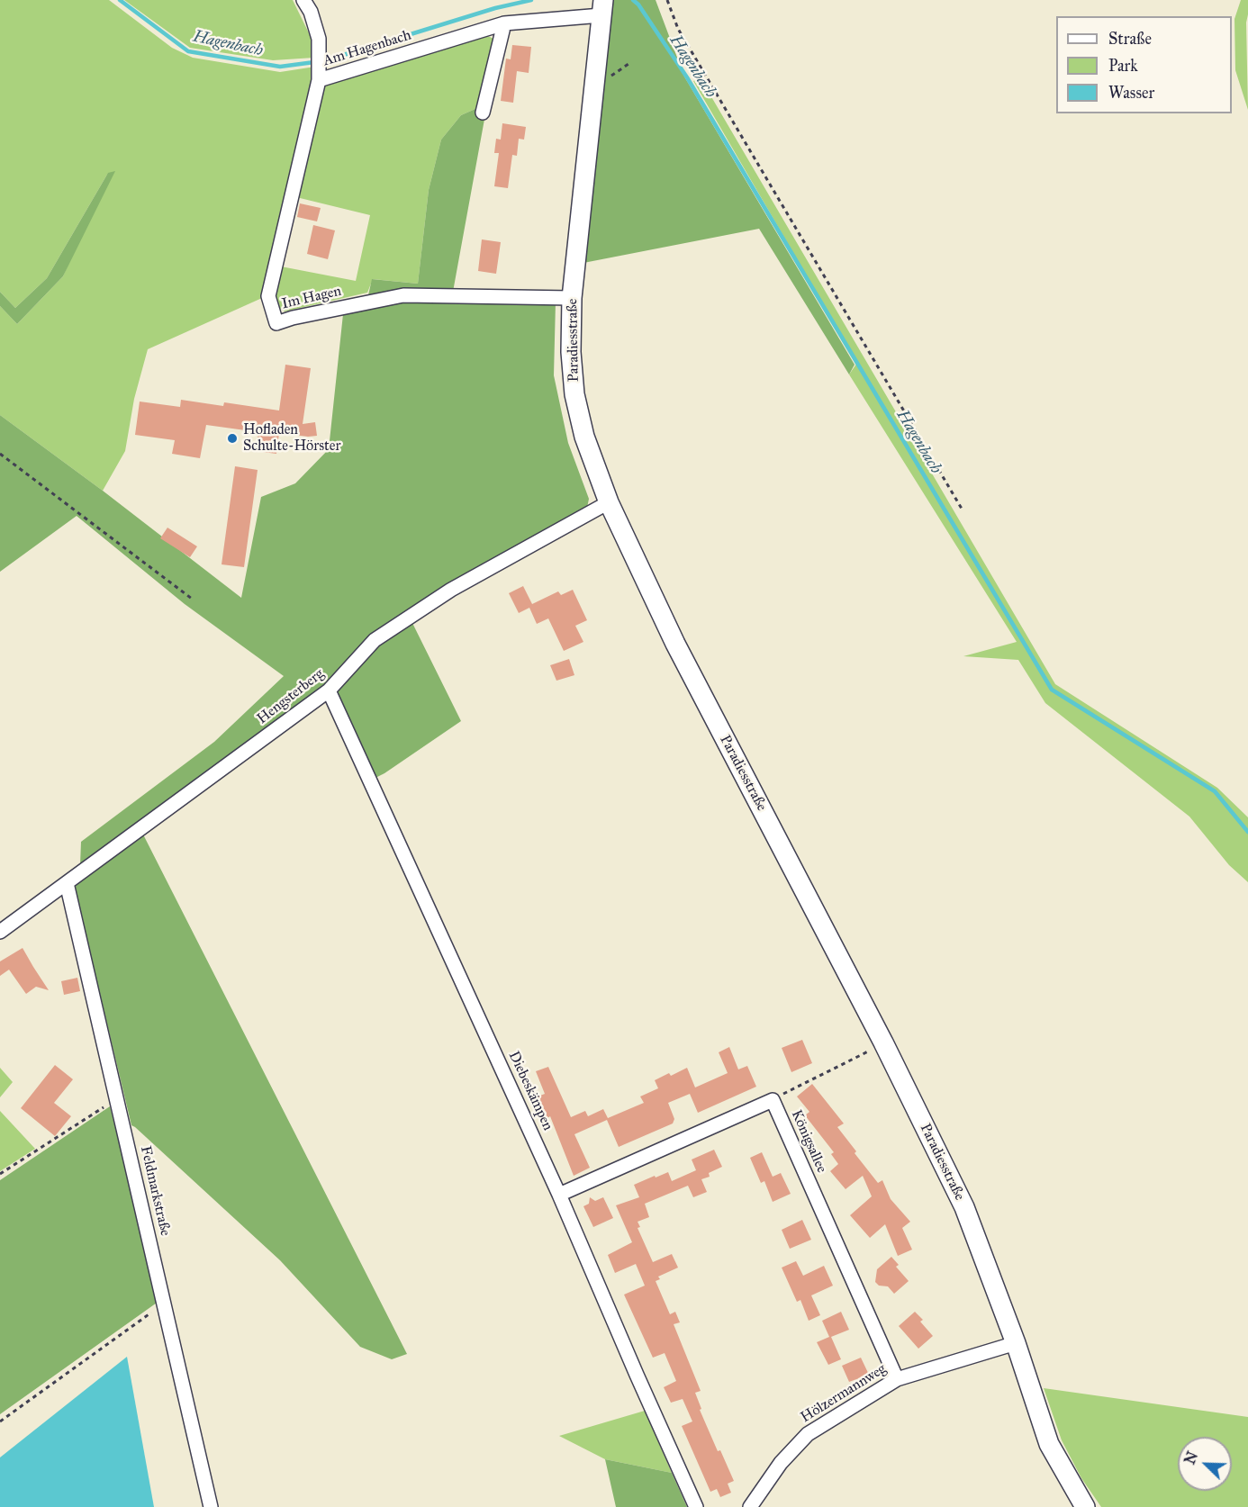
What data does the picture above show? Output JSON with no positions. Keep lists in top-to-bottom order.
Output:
{
  "streets": {
    "main road": ["Paradiesstraße"],
    "street": [
      "Am Hagenbach",
      "Im Hagen",
      "Hengsterberg",
      "Diebeskämpen",
      "Königsallee",
      "Feldmarkstraße",
      "Hölzermannweg"
    ]
  },
  "crossings": [
    ["Am Hagenbach", "Im Hagen"],
    ["Am Hagenbach", "Paradiesstraße"],
    ["Im Hagen", "Paradiesstraße"],
    ["Paradiesstraße", "Hengsterberg"],
    ["Paradiesstraße", "Hölzermannweg"],
    ["Hengsterberg", "Diebeskämpen"],
    ["Hengsterberg", "Feldmarkstraße"],
    ["Diebeskämpen", "Königsallee"],
    ["Königsallee", "Hölzermannweg"]
  ],
  "water": ["Hagenbach"],
  "places": ["Hofladen Schulte-Hörster"],
  "legend": ["Straße", "Park", "Wasser"],
  "north": "top left"
}
